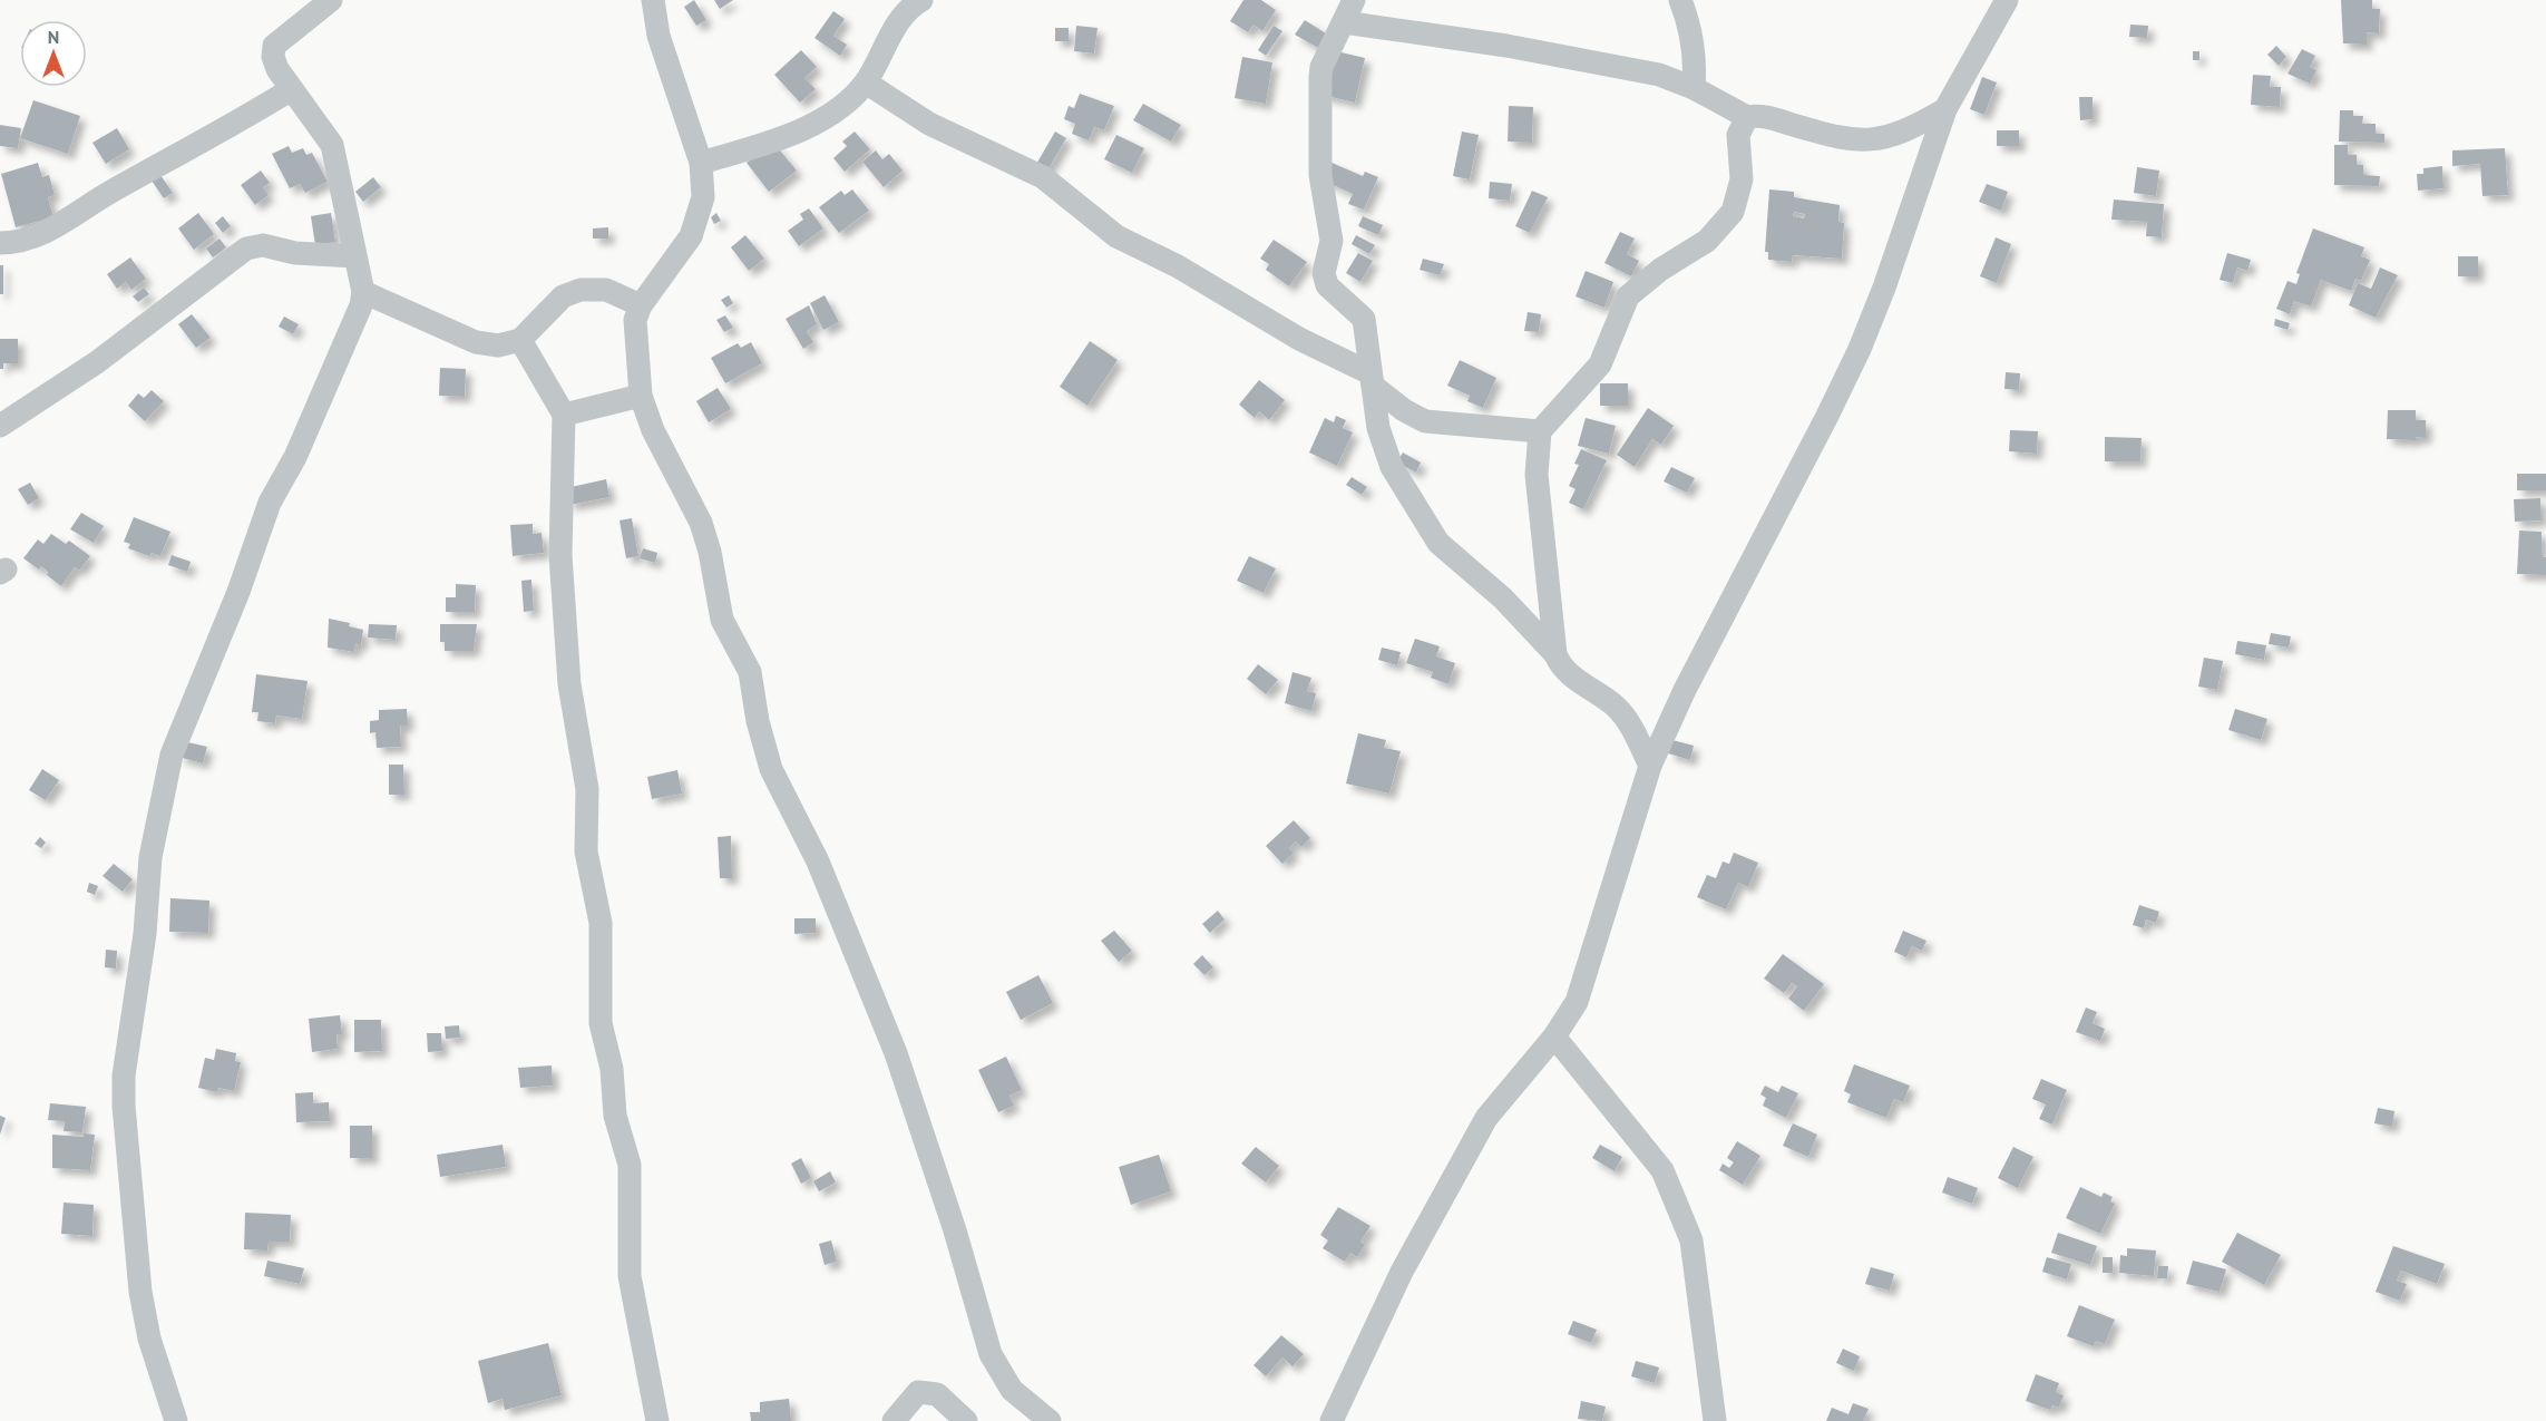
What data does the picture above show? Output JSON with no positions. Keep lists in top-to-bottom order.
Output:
{
  "north": "top"
}
